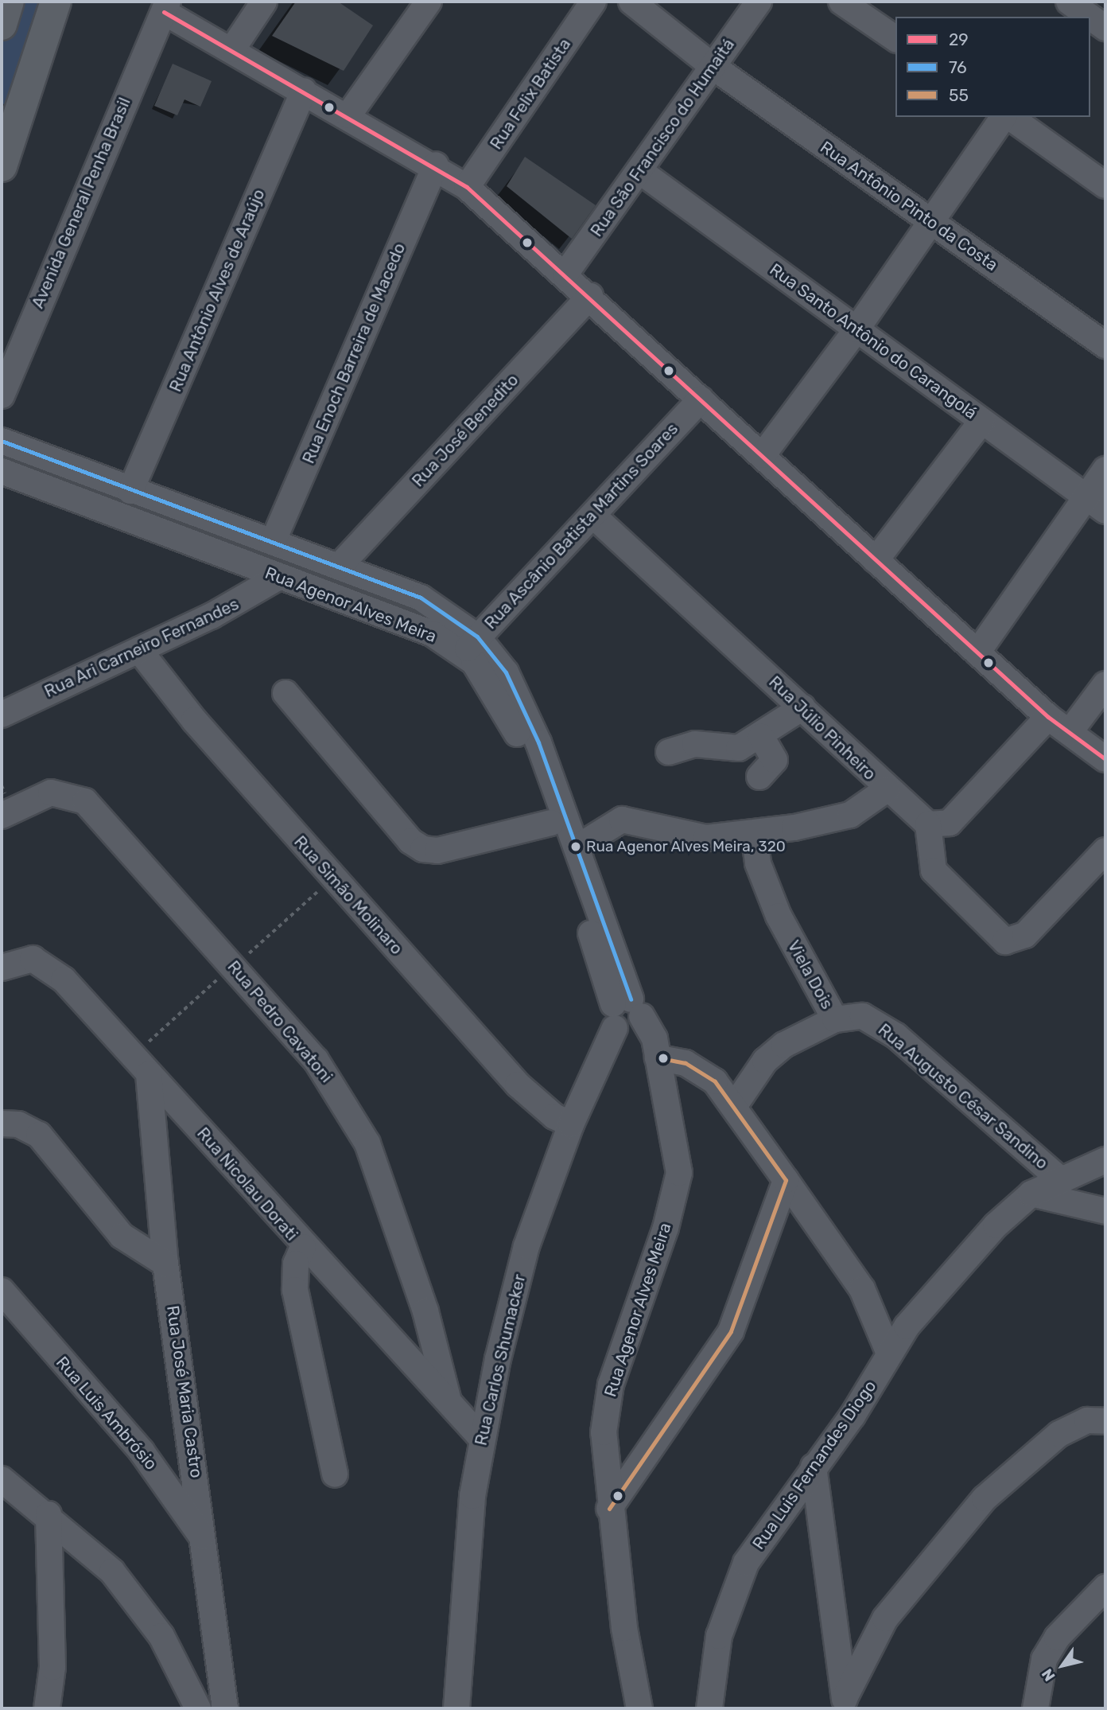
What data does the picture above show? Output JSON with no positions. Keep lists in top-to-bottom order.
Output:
{
  "streets": {
    "street": [
      "Rua Felix Batista",
      "Rua São Francisco do Humaitá",
      "Avenida General Penha Brasil",
      "Rua Antônio Pinto da Costa",
      "Rua Antônio Alves de Araújo",
      "Rua Santo Antônio do Carangolá",
      "Rua Enoch Barreira de Macedo",
      "Rua José Benedito",
      "Rua Ascânio Batista Martins Soares",
      "Rua Agenor Alves Meira",
      "Rua Ari Carneiro Fernandes",
      "Rua Júlio Pinheiro",
      "Rua Simão Molinaro",
      "Viela Dois",
      "Rua Pedro Cavatoni",
      "Rua Augusto César Sandino",
      "Rua Nicolau Dorati",
      "Rua Carlos Shumacker",
      "Rua José Maria Castro",
      "Rua Luis Ambrósio",
      "Rua Luis Fernandes Diogo"
    ]
  },
  "crossings": [
    ["Rua São Francisco do Humaitá", "Rua Antônio Pinto da Costa"],
    ["Rua São Francisco do Humaitá", "Rua Santo Antônio do Carangolá"],
    ["Rua Antônio Alves de Araújo", "Rua Agenor Alves Meira"],
    ["Rua Enoch Barreira de Macedo", "Rua Agenor Alves Meira"],
    ["Rua José Benedito", "Rua Agenor Alves Meira"],
    ["Rua Ascânio Batista Martins Soares", "Rua Agenor Alves Meira"],
    ["Rua Ascânio Batista Martins Soares", "Rua Júlio Pinheiro"],
    ["Rua Agenor Alves Meira", "Rua Ari Carneiro Fernandes"],
    ["Rua Agenor Alves Meira", "Rua Carlos Shumacker"],
    ["Rua Ari Carneiro Fernandes", "Rua Simão Molinaro"],
    ["Rua Simão Molinaro", "Rua Carlos Shumacker"],
    ["Viela Dois", "Rua Augusto César Sandino"],
    ["Rua Pedro Cavatoni", "Rua Nicolau Dorati"],
    ["Rua Augusto César Sandino", "Rua Luis Fernandes Diogo"],
    ["Rua Nicolau Dorati", "Rua Carlos Shumacker"],
    ["Rua Nicolau Dorati", "Rua José Maria Castro"],
    ["Rua José Maria Castro", "Rua Luis Ambrósio"]
  ],
  "places": ["Rua Agenor Alves Meira, 320"],
  "lines": ["transit line 29", "transit line 76", "transit line 55"],
  "legend": ["29", "76", "55"],
  "north": "bottom left"
}
